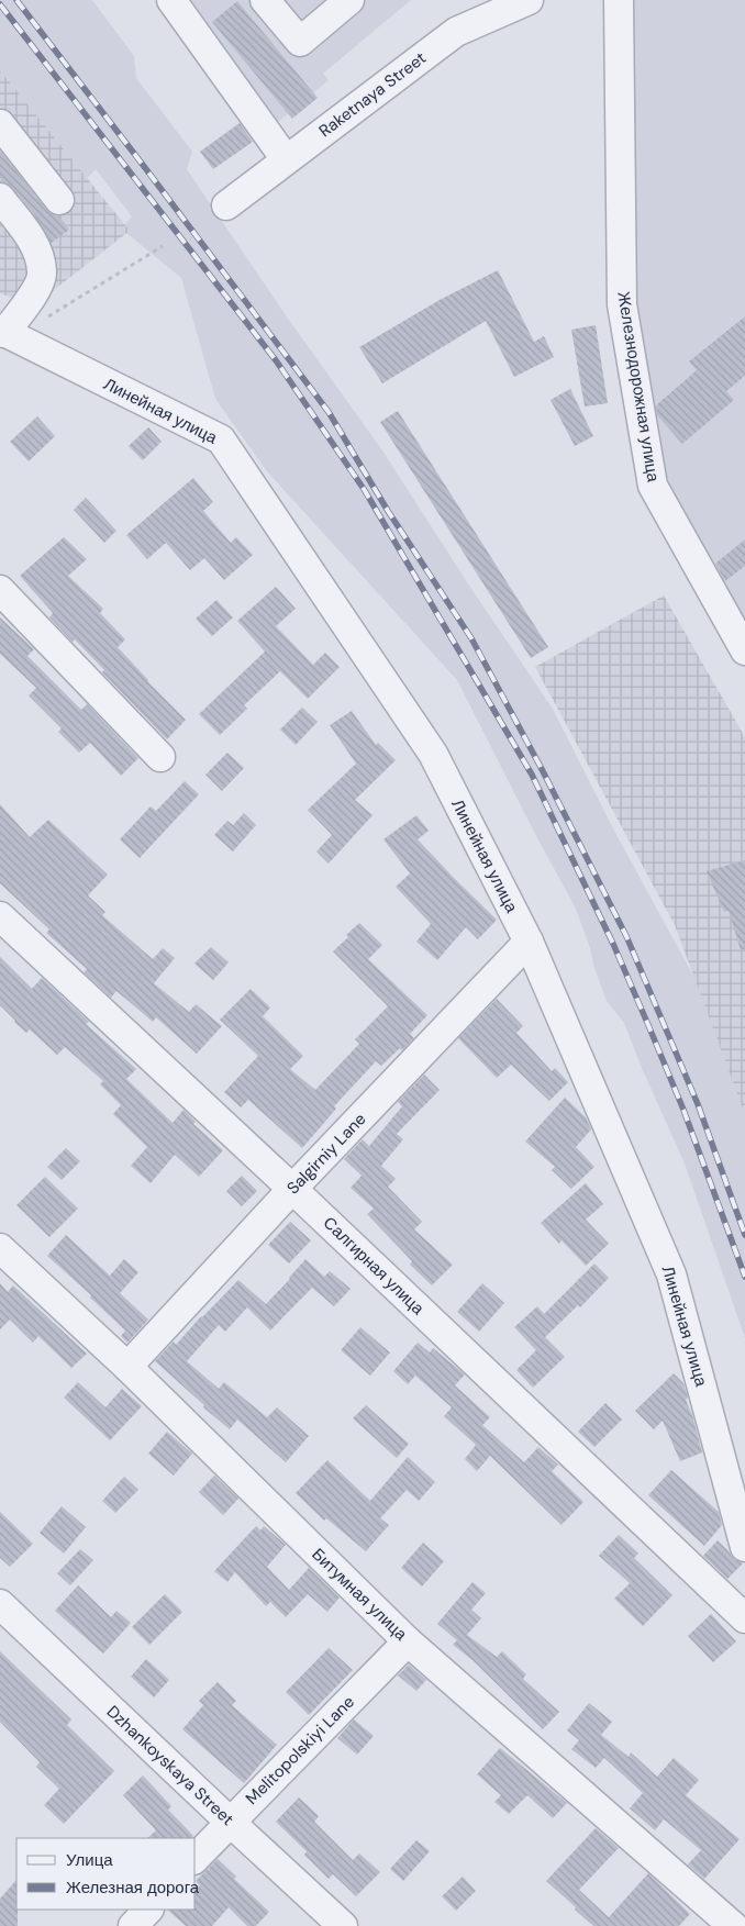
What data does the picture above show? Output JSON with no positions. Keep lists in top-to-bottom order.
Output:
{
  "streets": {
    "street": [
      "Raketnaya Street",
      "Железнодорожная улица",
      "Линейная улица",
      "Salgirniy Lane",
      "Салгирная улица",
      "Битумная улица",
      "Melitopolskiyi Lane",
      "Dzhankoyskaya Street"
    ]
  },
  "crossings": [
    ["Линейная улица", "Salgirniy Lane"],
    ["Salgirniy Lane", "Салгирная улица"],
    ["Salgirniy Lane", "Битумная улица"],
    ["Битумная улица", "Melitopolskiyi Lane"],
    ["Melitopolskiyi Lane", "Dzhankoyskaya Street"]
  ],
  "legend": ["Улица", "Железная дорога"]
}
